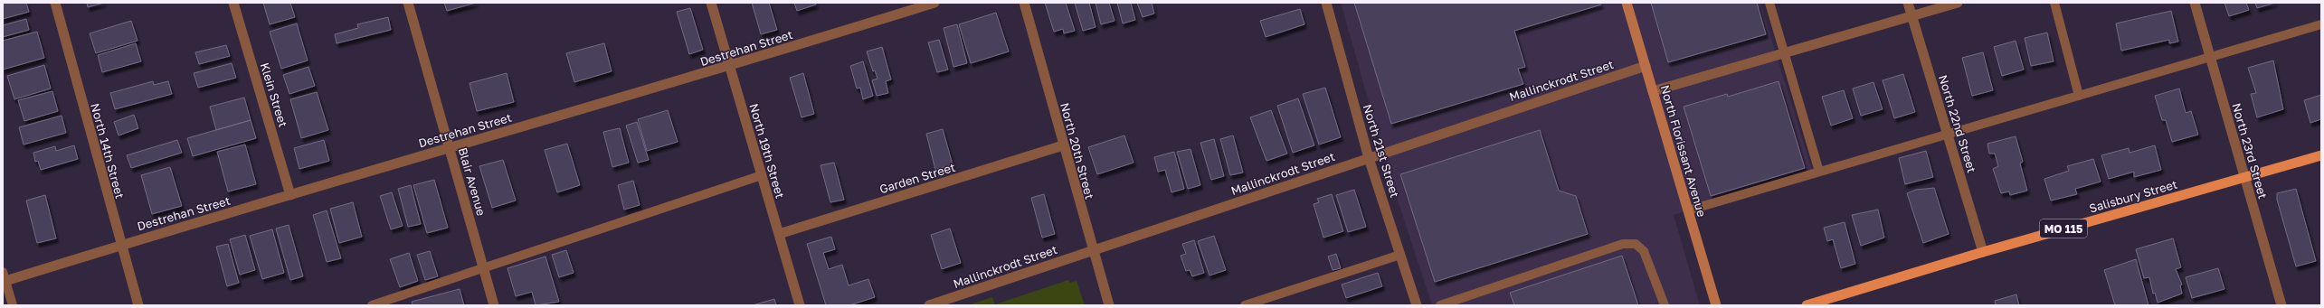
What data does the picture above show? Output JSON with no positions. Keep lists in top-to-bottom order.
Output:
{
  "streets": {
    "main road": ["North Florissant Avenue", "Salisbury Street", "MO 115"],
    "street": [
      "Destrehan Street",
      "Mallinckrodt Street",
      "Klein Street",
      "North 22nd Street",
      "North 14th Street",
      "North 19th Street",
      "North 20th Street",
      "North 21st Street",
      "North 23rd Street",
      "Garden Street",
      "Blair Avenue"
    ]
  },
  "crossings": [
    ["Destrehan Street", "Klein Street"],
    ["Destrehan Street", "North 14th Street"],
    ["Destrehan Street", "North 19th Street"],
    ["Destrehan Street", "Blair Avenue"],
    ["Mallinckrodt Street", "North 20th Street"],
    ["Mallinckrodt Street", "North 21st Street"],
    ["Mallinckrodt Street", "North Florissant Avenue"],
    ["North 22nd Street", "Salisbury Street"],
    ["North 19th Street", "Garden Street"],
    ["North 20th Street", "Garden Street"],
    ["North 23rd Street", "Salisbury Street"]
  ]
}
